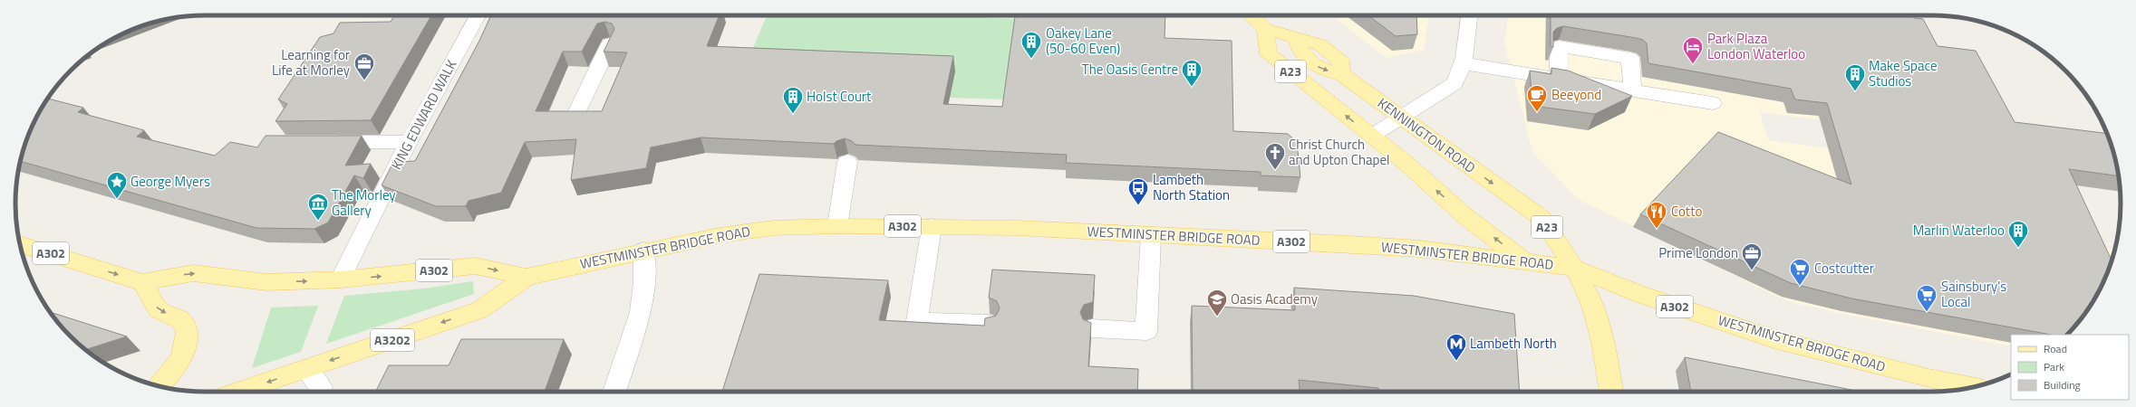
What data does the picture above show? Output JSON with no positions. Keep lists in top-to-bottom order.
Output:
{
  "streets": {
    "main road": [
      "A23",
      "KENNINGTON ROAD",
      "A302",
      "WESTMINSTER BRIDGE ROAD",
      "A3202"
    ],
    "street": ["KING EDWARD WALK"]
  },
  "crossings": [
    ["A23", "KENNINGTON ROAD"],
    ["A23", "WESTMINSTER BRIDGE ROAD"],
    ["KING EDWARD WALK", "WESTMINSTER BRIDGE ROAD"],
    ["KENNINGTON ROAD", "WESTMINSTER BRIDGE ROAD"],
    ["A302", "WESTMINSTER BRIDGE ROAD"]
  ],
  "places": {
    "building": [
      "Oakey Lane (50-60 Even)",
      "The Oasis Centre",
      "Make Space Studios",
      "Holst Court",
      "Marlin Waterloo"
    ],
    "hotel": ["Park Plaza London Waterloo"],
    "office": ["Learning for Life at Morley", "Prime London"],
    "cafe": ["Beeyond"],
    "church": ["Christ Church and Upton Chapel"],
    "place": ["George Myers"],
    "bus stop": ["Lambeth North Station"],
    "museum": ["The Morley Gallery"],
    "restaurant": ["Cotto"],
    "supermarket": ["Costcutter", "Sainsbury's Local"],
    "school or university": ["Oasis Academy"],
    "metro station": ["Lambeth North"]
  },
  "legend": ["Road", "Park", "Building"]
}
